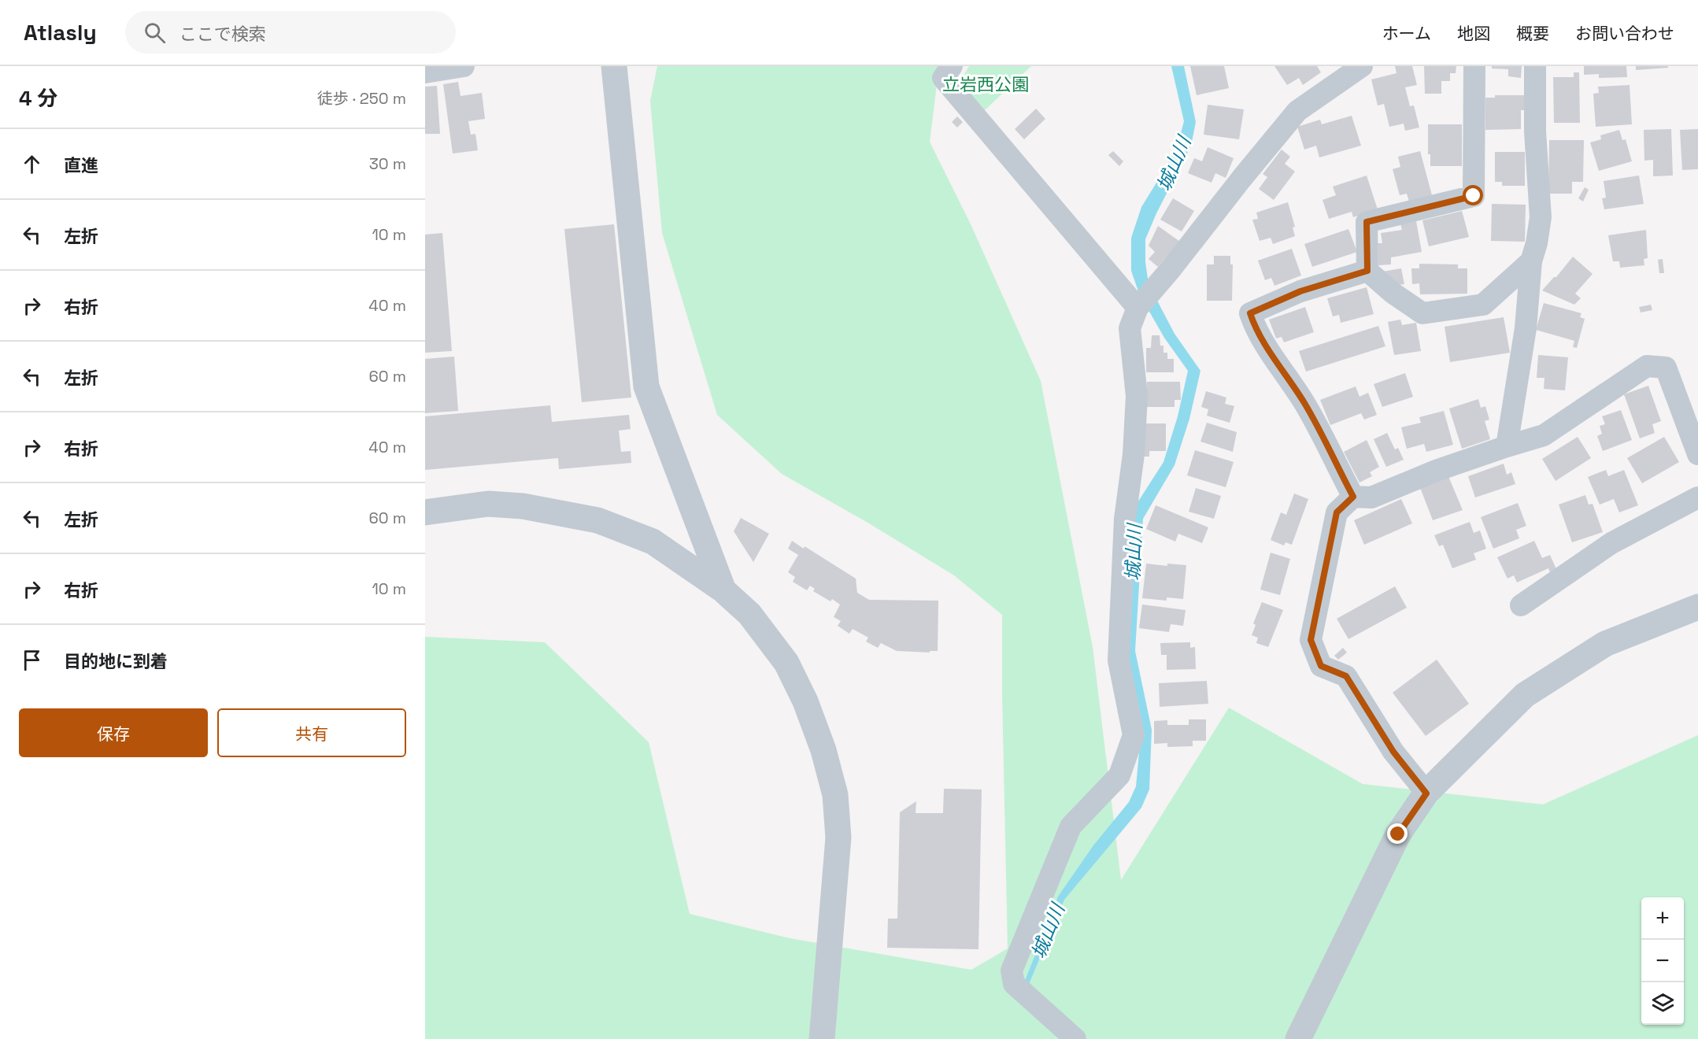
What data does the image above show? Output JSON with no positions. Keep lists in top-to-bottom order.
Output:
{
  "water": ["城山川"],
  "parks": ["立岩西公園"],
  "page": {
    "header": "Atlasly",
    "search": "ここで検索",
    "nav": [
      "ホーム",
      "地図",
      "概要",
      "お問い合わせ"
    ],
    "heading": ["4 分", "徒歩 · 250 m"],
    "list": [
      ["直進", "30 m"],
      ["左折", "10 m"],
      ["右折", "40 m"],
      ["左折", "60 m"],
      ["右折", "40 m"],
      ["左折", "60 m"],
      ["右折", "10 m"],
      "目的地に到着"
    ],
    "buttons": ["保存", "共有"],
    "map_buttons": ["+", "−"]
  }
}
